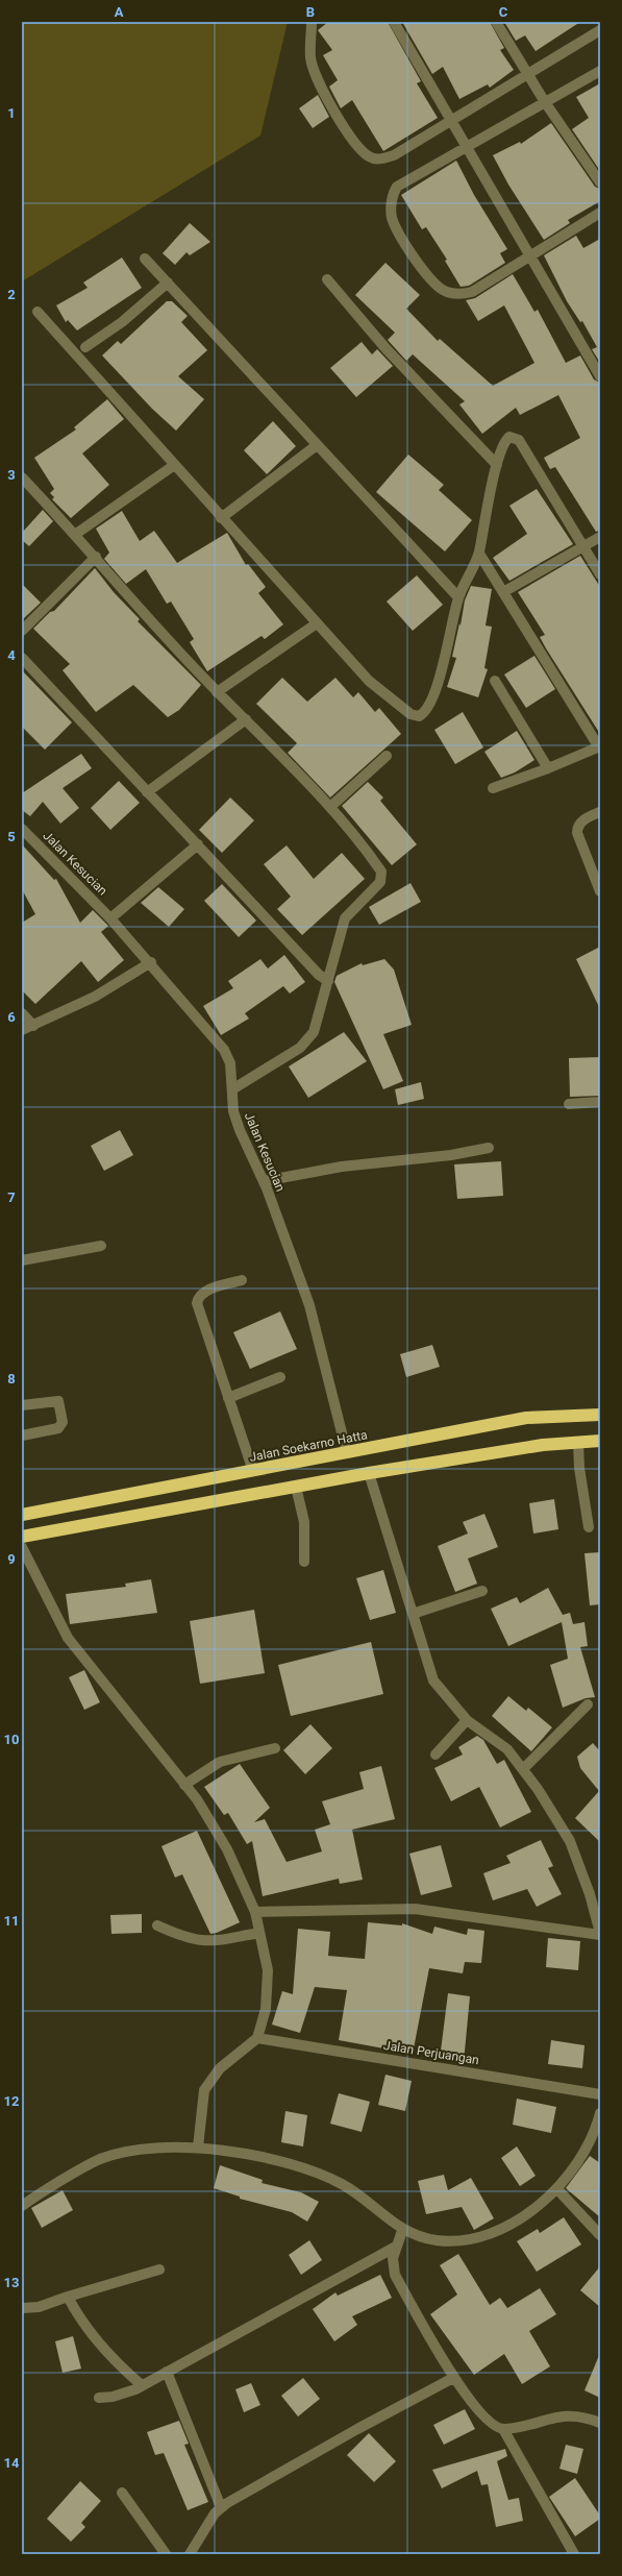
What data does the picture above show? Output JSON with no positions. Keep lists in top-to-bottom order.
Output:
{
  "streets": {
    "highway": ["Jalan Soekarno Hatta"],
    "street": ["Jalan Kesucian", "Jalan Perjuangan"]
  },
  "crossings": [
    ["Jalan Kesucian", "Jalan Soekarno Hatta"]
  ],
  "grid": {
    "columns": ["A", "B", "C"],
    "rows": [
      "1",
      "2",
      "3",
      "4",
      "5",
      "6",
      "7",
      "8",
      "9",
      "10",
      "11",
      "12",
      "13",
      "14"
    ]
  }
}
